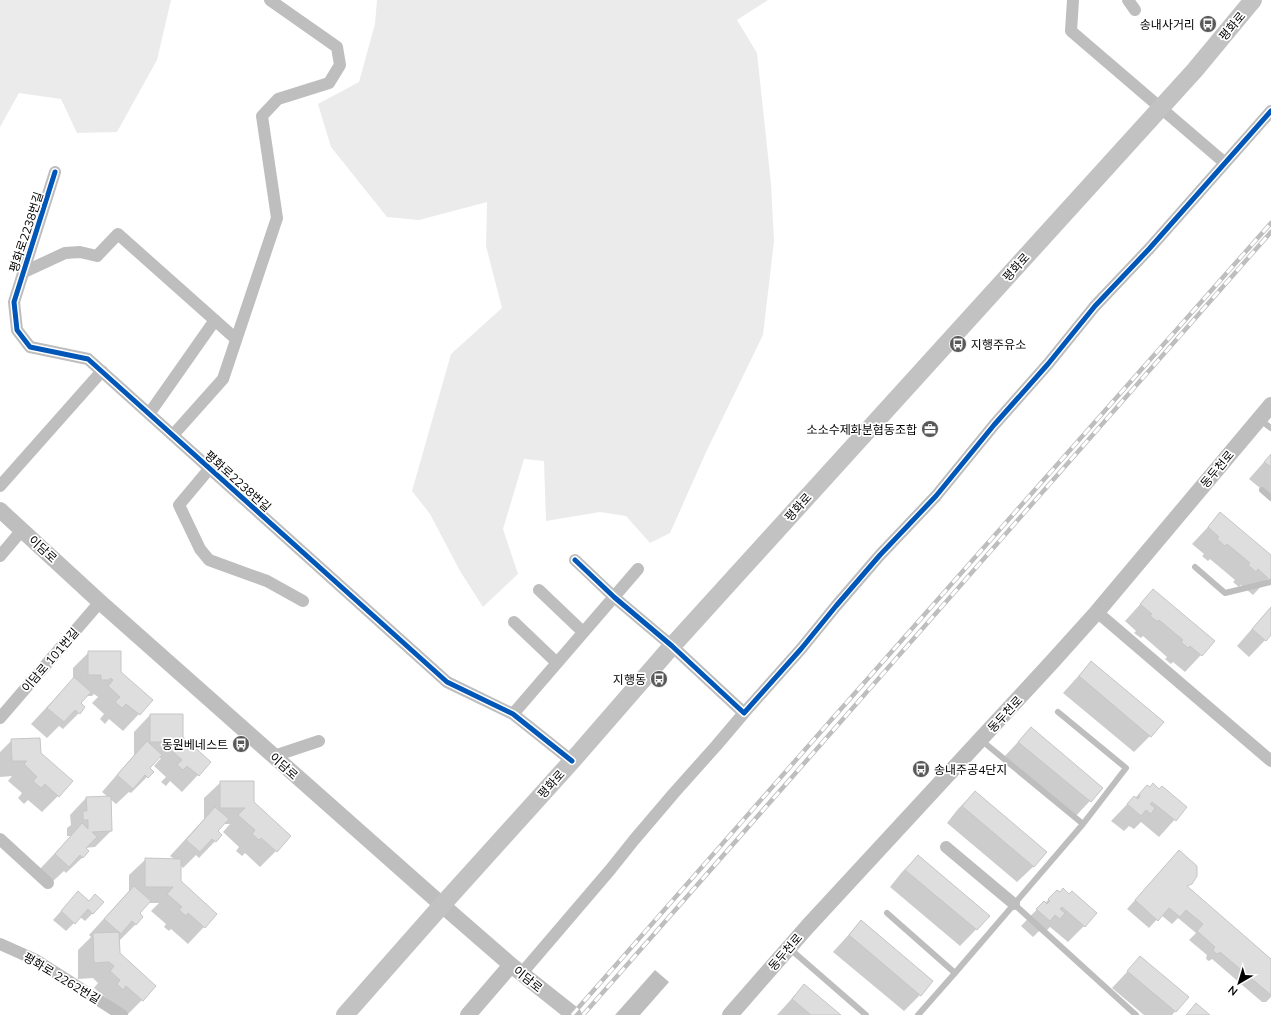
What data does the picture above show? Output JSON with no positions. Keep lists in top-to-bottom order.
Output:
{
  "streets": {
    "main road": ["평화로"],
    "street": [
      "평화로2238번길",
      "동두천로",
      "이담로",
      "이담로 101번길",
      "평화로 2262번길"
    ]
  },
  "crossings": [
    ["평화로", "평화로2238번길"],
    ["평화로", "이담로"],
    ["이담로", "이담로 101번길"]
  ],
  "places": {
    "bus stop": [
      "송내사거리",
      "지행주유소",
      "지행동",
      "동원베네스트",
      "송내주공4단지"
    ],
    "office": ["소소수제화분협동조합"]
  },
  "north": "bottom left"
}
